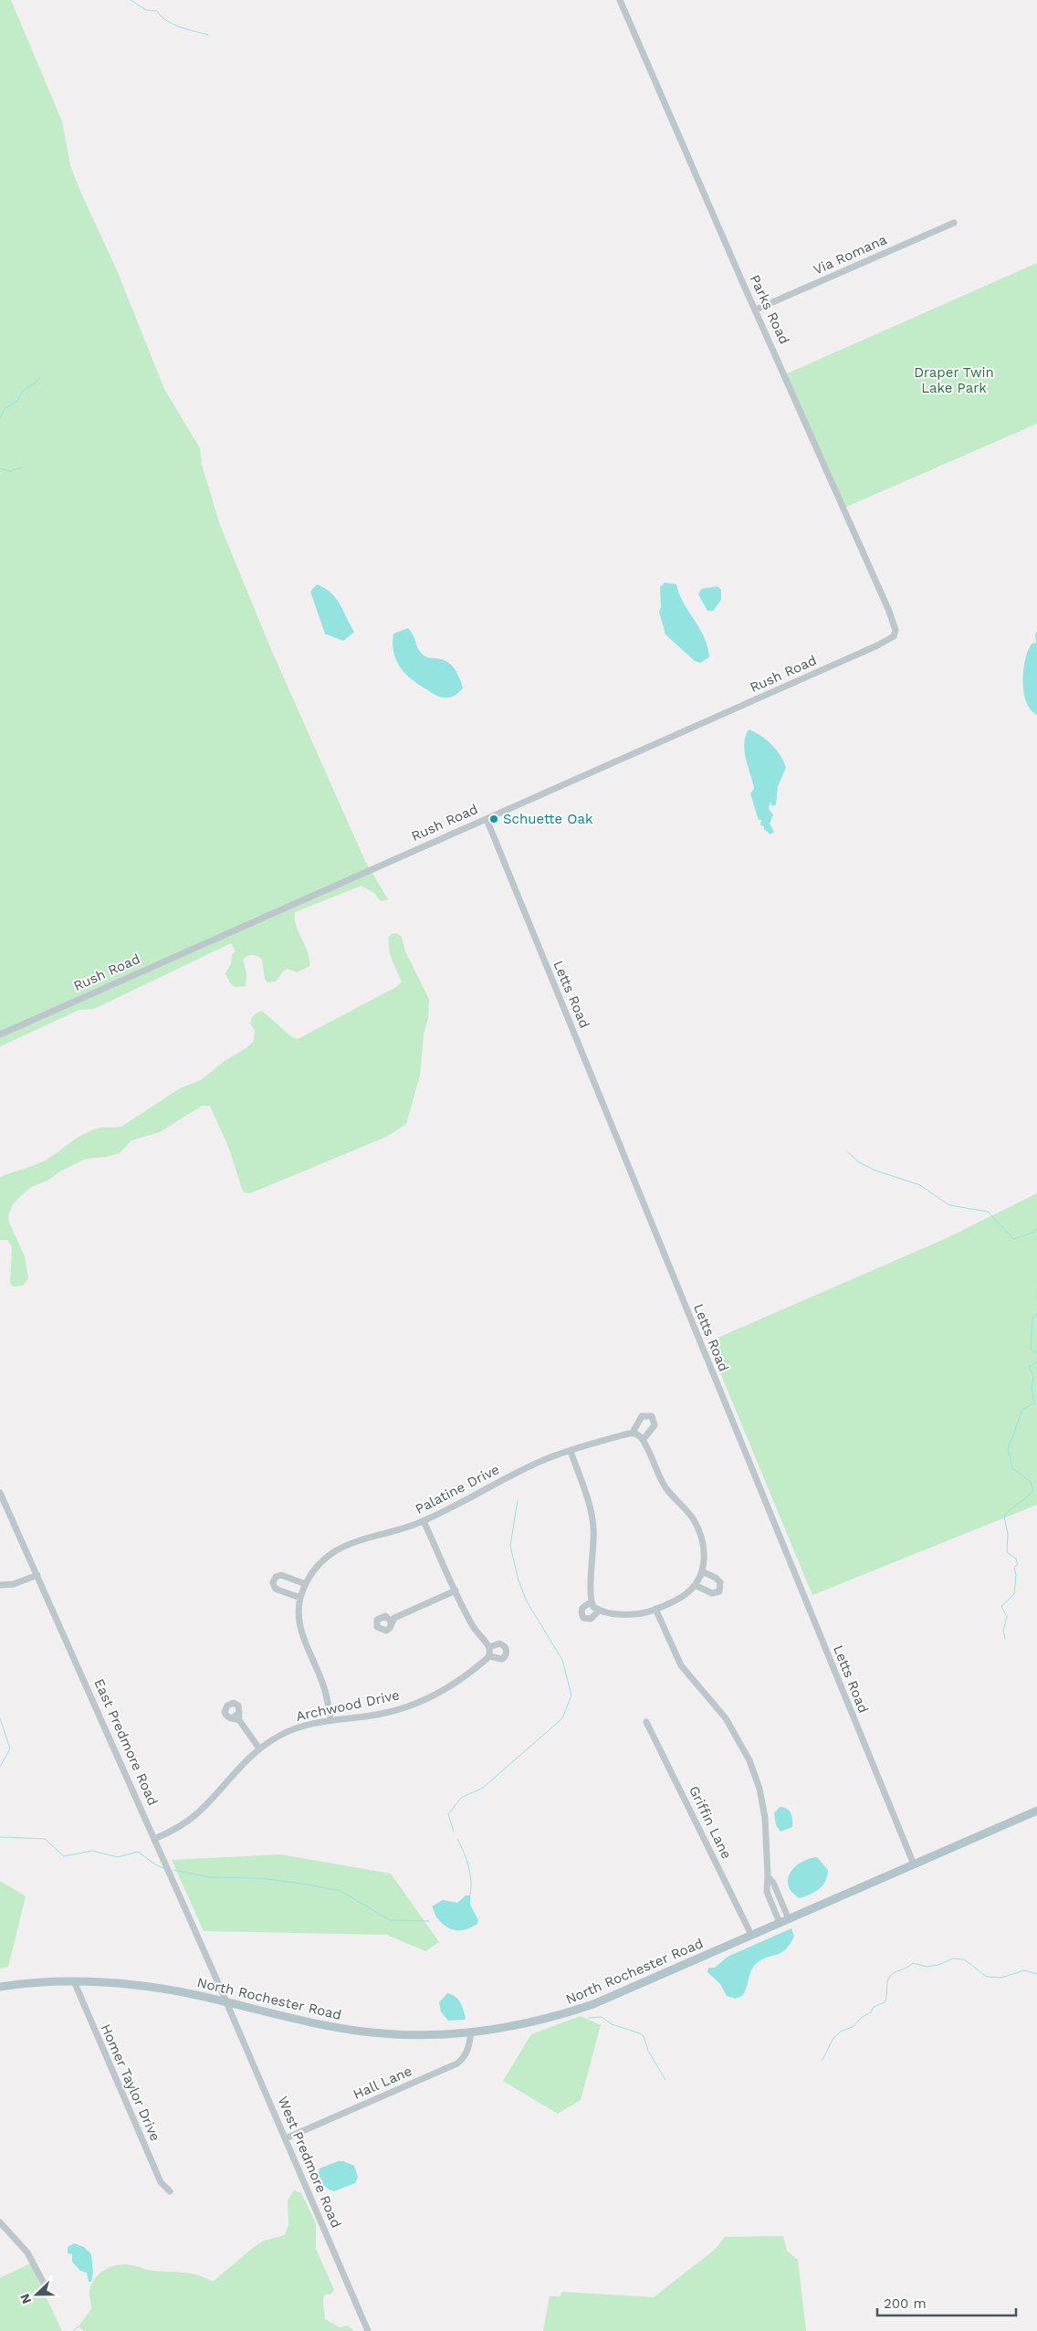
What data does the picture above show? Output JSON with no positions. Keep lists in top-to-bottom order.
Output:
{
  "streets": {
    "main road": ["North Rochester Road"],
    "street": [
      "Via Romana",
      "Parks Road",
      "Rush Road",
      "Letts Road",
      "Palatine Drive",
      "Archwood Drive",
      "East Predmore Road",
      "Griffin Lane",
      "Homer Taylor Drive",
      "Hall Lane",
      "West Predmore Road"
    ]
  },
  "crossings": [
    ["Via Romana", "Parks Road"],
    ["Parks Road", "Rush Road"],
    ["Rush Road", "Letts Road"],
    ["Letts Road", "North Rochester Road"],
    ["Palatine Drive", "Archwood Drive"],
    ["Archwood Drive", "East Predmore Road"],
    ["East Predmore Road", "North Rochester Road"],
    ["East Predmore Road", "West Predmore Road"],
    ["Griffin Lane", "North Rochester Road"],
    ["North Rochester Road", "Homer Taylor Drive"],
    ["North Rochester Road", "Hall Lane"],
    ["North Rochester Road", "West Predmore Road"],
    ["Hall Lane", "West Predmore Road"]
  ],
  "parks": ["Draper Twin Lake Park"],
  "places": ["Schuette Oak"],
  "scale_bar": "200 m",
  "north": "left"
}
